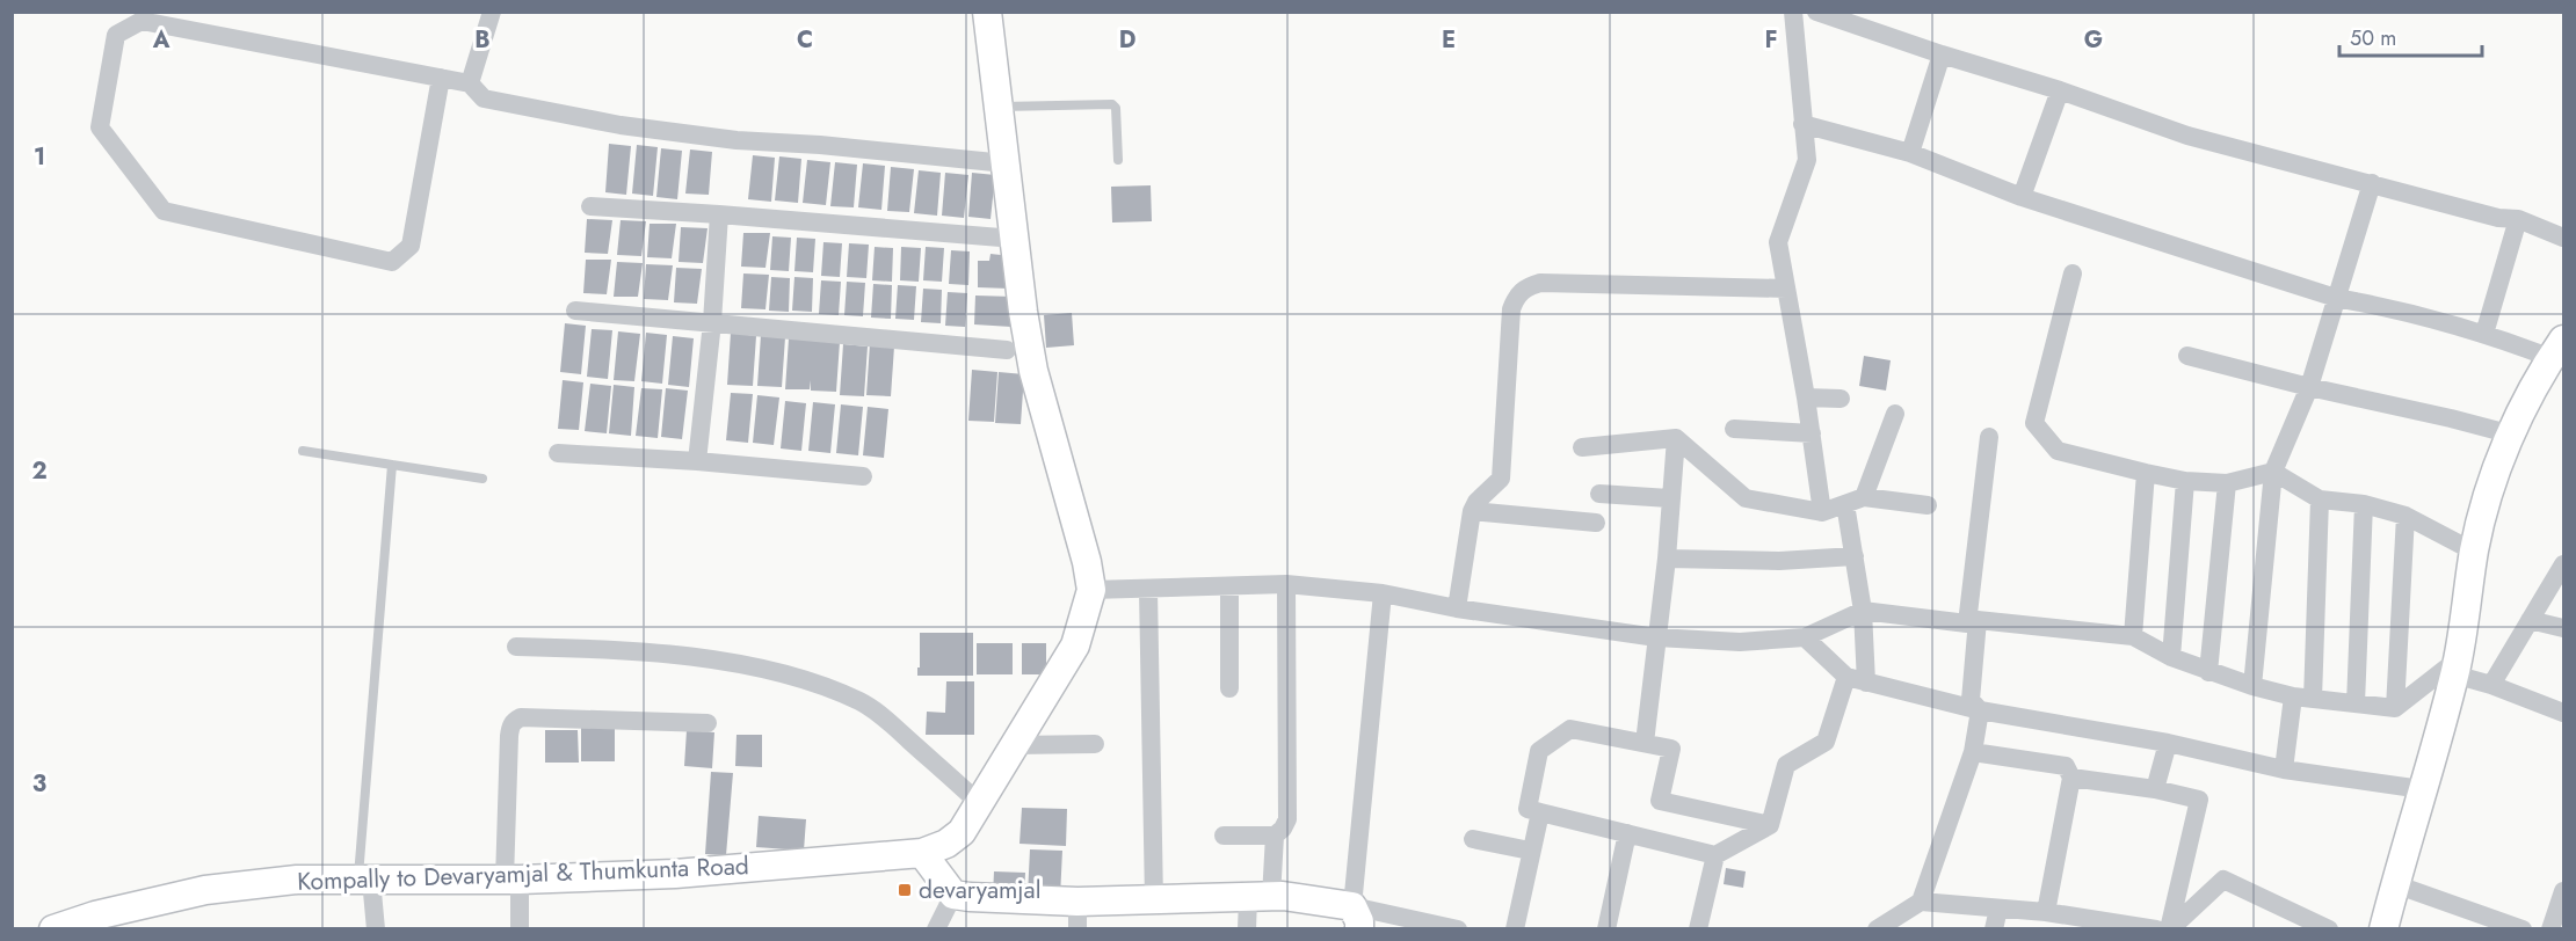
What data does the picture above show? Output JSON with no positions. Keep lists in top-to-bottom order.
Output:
{
  "streets": {
    "main road": ["Kompally to Devaryamjal & Thumkunta Road"]
  },
  "places": {
    "transit": ["devaryamjal"]
  },
  "scale_bar": "50 m",
  "grid": {
    "columns": [
      "A",
      "B",
      "C",
      "D",
      "E",
      "F",
      "G"
    ],
    "rows": ["1", "2", "3"]
  }
}
